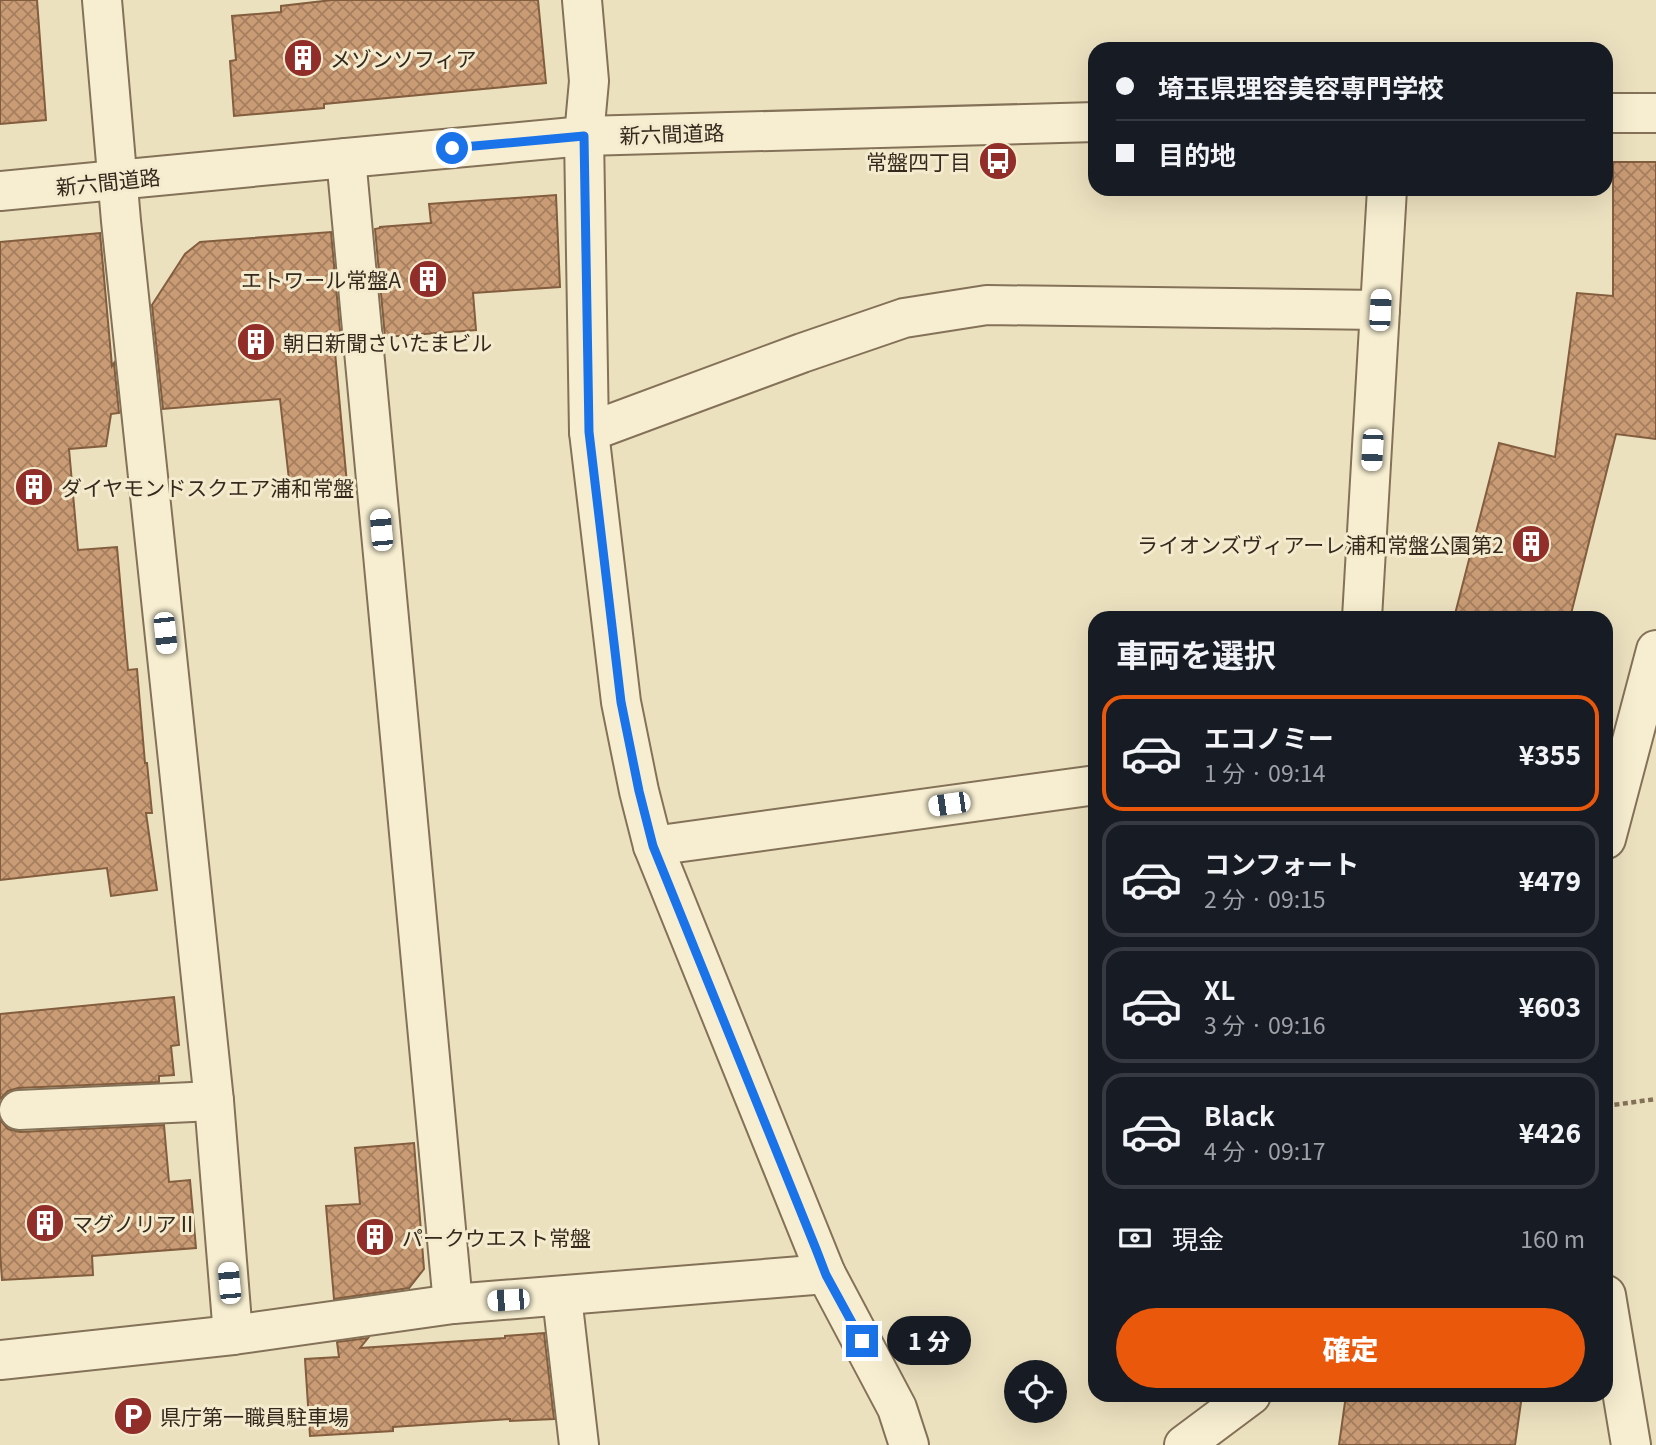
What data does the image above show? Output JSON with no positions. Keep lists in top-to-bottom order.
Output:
{
  "streets": {
    "street": ["新六間道路"]
  },
  "places": {
    "building": [
      "メゾンソフィア",
      "エトワール常盤A",
      "朝日新聞さいたまビル",
      "ダイヤモンドスクエア浦和常盤",
      "ライオンズヴィアーレ浦和常盤公園第2",
      "マグノリアⅡ",
      "パークウエスト常盤"
    ],
    "bus stop": ["常盤四丁目"],
    "parking": ["県庁第一職員駐車場"]
  },
  "page": {
    "banner": ["埼玉県理容美容専門学校", "目的地"],
    "heading": "車両を選択",
    "list": [
      {
        "name": "エコノミー",
        "note": "1 分 · 09:14",
        "value": "¥355"
      },
      {
        "name": "コンフォート",
        "note": "2 分 · 09:15",
        "value": "¥479"
      },
      {
        "name": "XL",
        "note": "3 分 · 09:16",
        "value": "¥603"
      },
      {
        "name": "Black",
        "note": "4 分 · 09:17",
        "value": "¥426"
      }
    ],
    "pay": ["現金", "160 m"],
    "buttons": "確定",
    "bubble": "1 分"
  }
}
